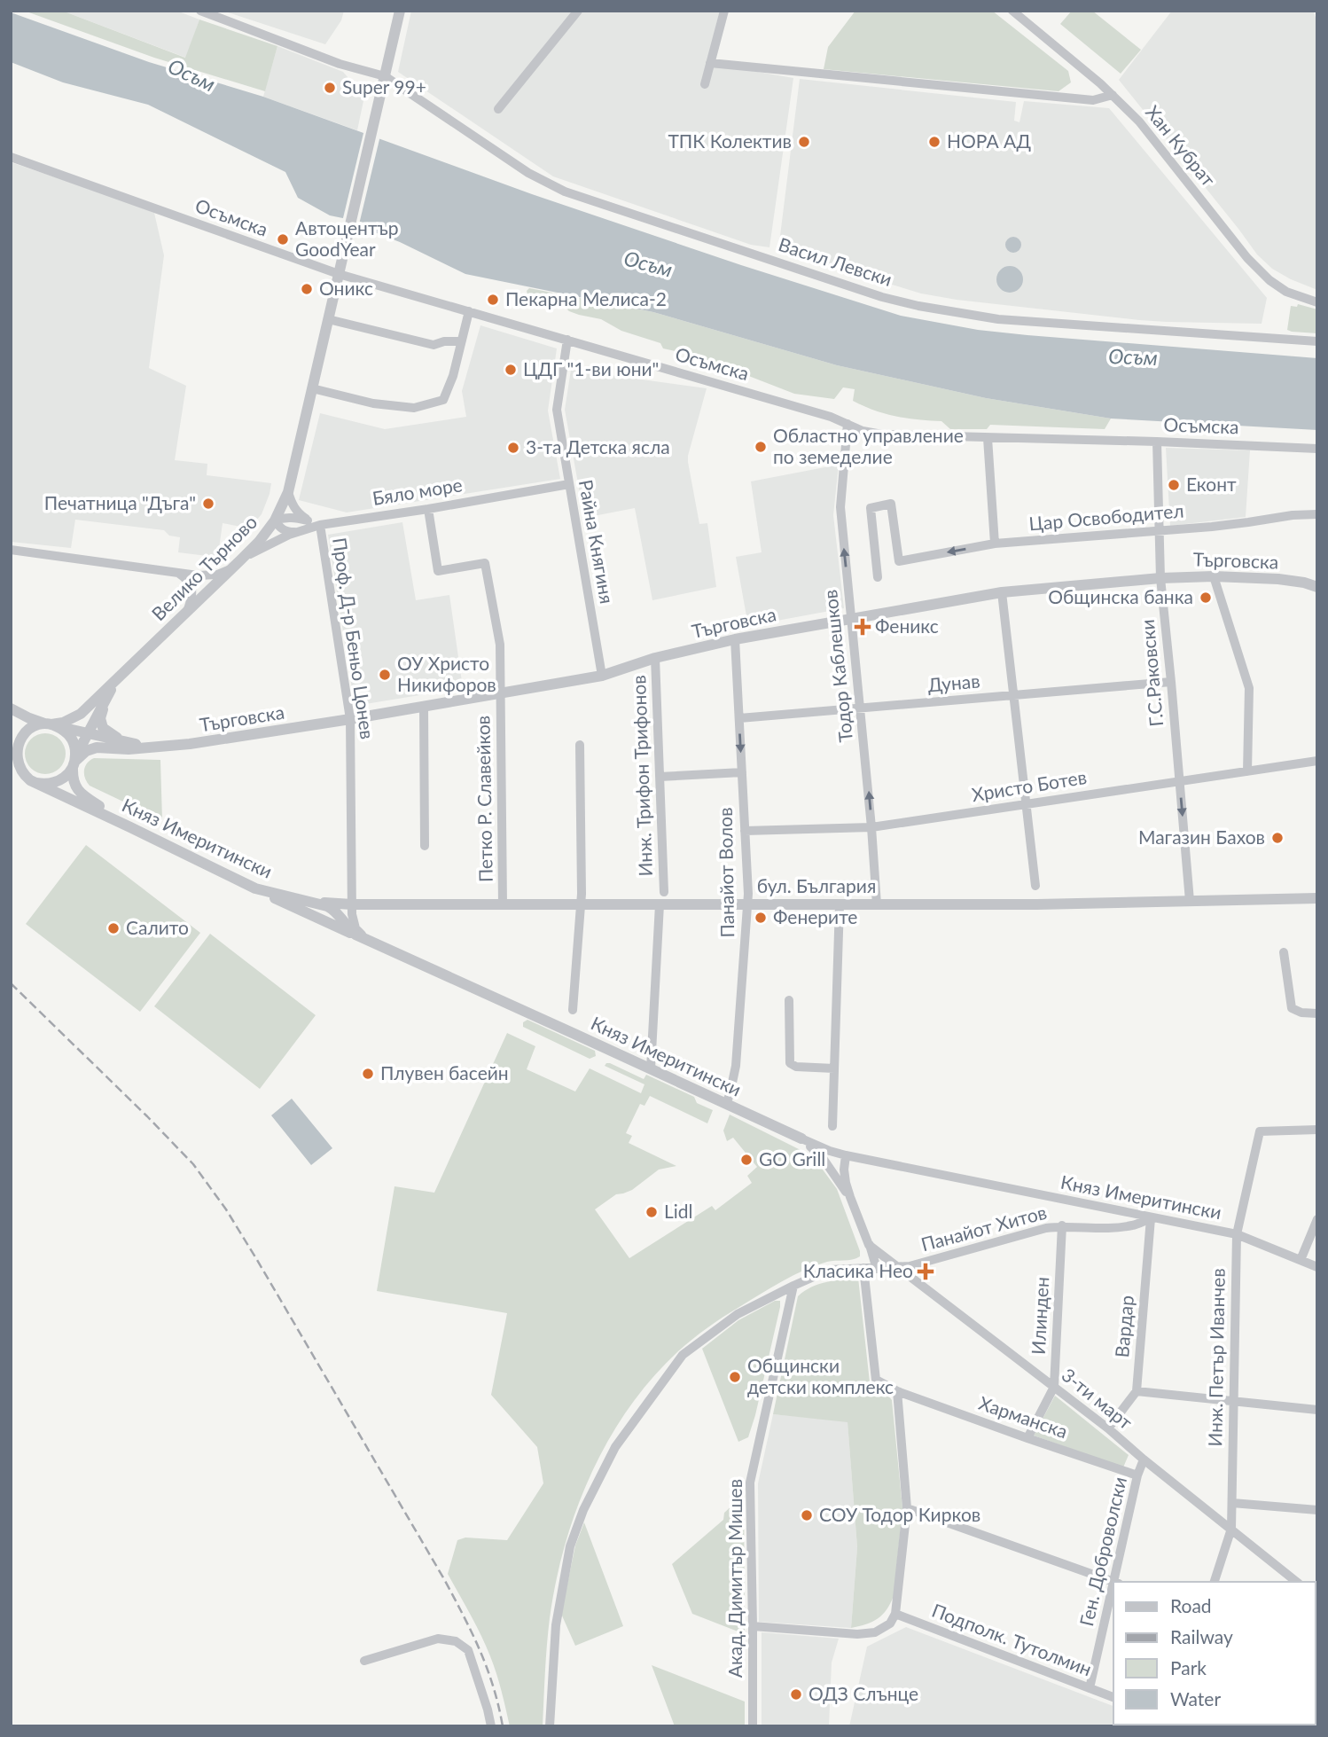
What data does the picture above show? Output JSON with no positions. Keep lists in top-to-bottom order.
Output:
{
  "streets": {
    "street": [
      "Хан Кубрат",
      "Осъмска",
      "Васил Левски",
      "Бяло море",
      "Цар Освободител",
      "Райна Княгиня",
      "Търговска",
      "Велико Търново",
      "Проф. Д-р Беньо Цонев",
      "Тодор Каблешков",
      "Г.С.Раковски",
      "Дунав",
      "Инж. Трифон Трифонов",
      "Христо Ботев",
      "Петко Р. Славейков",
      "Княз Имеритински",
      "Панайот Волов",
      "бул. България",
      "Панайот Хитов",
      "Илинден",
      "Вардар",
      "Инж. Петър Иванчев",
      "3-ти март",
      "Харманска",
      "Ген. Доброволски",
      "Акад. Димитър Мишев",
      "Подполк. Тутолмин"
    ]
  },
  "crossings": [
    ["Осъмска", "Райна Княгиня"],
    ["Осъмска", "Велико Търново"],
    ["Осъмска", "Тодор Каблешков"],
    ["Осъмска", "Г.С.Раковски"],
    ["Васил Левски", "Велико Търново"],
    ["Бяло море", "Райна Княгиня"],
    ["Бяло море", "Велико Търново"],
    ["Бяло море", "Проф. Д-р Беньо Цонев"],
    ["Бяло море", "Петко Р. Славейков"],
    ["Цар Освободител", "Г.С.Раковски"],
    ["Райна Княгиня", "Търговска"],
    ["Търговска", "Проф. Д-р Беньо Цонев"],
    ["Търговска", "Тодор Каблешков"],
    ["Търговска", "Г.С.Раковски"],
    ["Търговска", "Инж. Трифон Трифонов"],
    ["Търговска", "Петко Р. Славейков"],
    ["Търговска", "Панайот Волов"],
    ["Велико Търново", "Княз Имеритински"],
    ["Проф. Д-р Беньо Цонев", "Княз Имеритински"],
    ["Проф. Д-р Беньо Цонев", "бул. България"],
    ["Тодор Каблешков", "Дунав"],
    ["Тодор Каблешков", "Христо Ботев"],
    ["Тодор Каблешков", "бул. България"],
    ["Г.С.Раковски", "Дунав"],
    ["Г.С.Раковски", "Христо Ботев"],
    ["Г.С.Раковски", "бул. България"],
    ["Дунав", "Панайот Волов"],
    ["Христо Ботев", "Панайот Волов"],
    ["Петко Р. Славейков", "бул. България"],
    ["Княз Имеритински", "Панайот Волов"],
    ["Княз Имеритински", "бул. България"],
    ["Княз Имеритински", "Панайот Хитов"],
    ["Княз Имеритински", "Вардар"],
    ["Княз Имеритински", "Инж. Петър Иванчев"],
    ["Панайот Волов", "бул. България"],
    ["Панайот Хитов", "Илинден"],
    ["Панайот Хитов", "Вардар"],
    ["Панайот Хитов", "3-ти март"],
    ["Илинден", "3-ти март"],
    ["Илинден", "Харманска"],
    ["Инж. Петър Иванчев", "3-ти март"],
    ["3-ти март", "Ген. Доброволски"],
    ["Харманска", "Ген. Доброволски"],
    ["Ген. Доброволски", "Подполк. Тутолмин"]
  ],
  "one_way": ["Тодор Каблешков"],
  "water": ["Осъм"],
  "places": {
    "other": [
      "Super 99+",
      "ТПК Колектив",
      "НОРА АД",
      "Автоцентър GoodYear",
      "Оникс",
      "Пекарна Мелиса-2",
      "ЦДГ \"1-ви юни\"",
      "Областно управление по земеделие",
      "3-та Детска ясла",
      "Еконт",
      "Печатница \"Дъга\"",
      "Общинска банка",
      "ОУ Христо Никифоров",
      "Магазин Бахов",
      "Фенерите",
      "Салито",
      "Плувен басейн",
      "GO Grill",
      "Lidl",
      "Общински детски комплекс",
      "СОУ Тодор Кирков",
      "ОДЗ Слънце"
    ],
    "health": ["Феникс", "Класика Нео"]
  },
  "legend": [
    "Road",
    "Railway",
    "Park",
    "Water"
  ]
}
